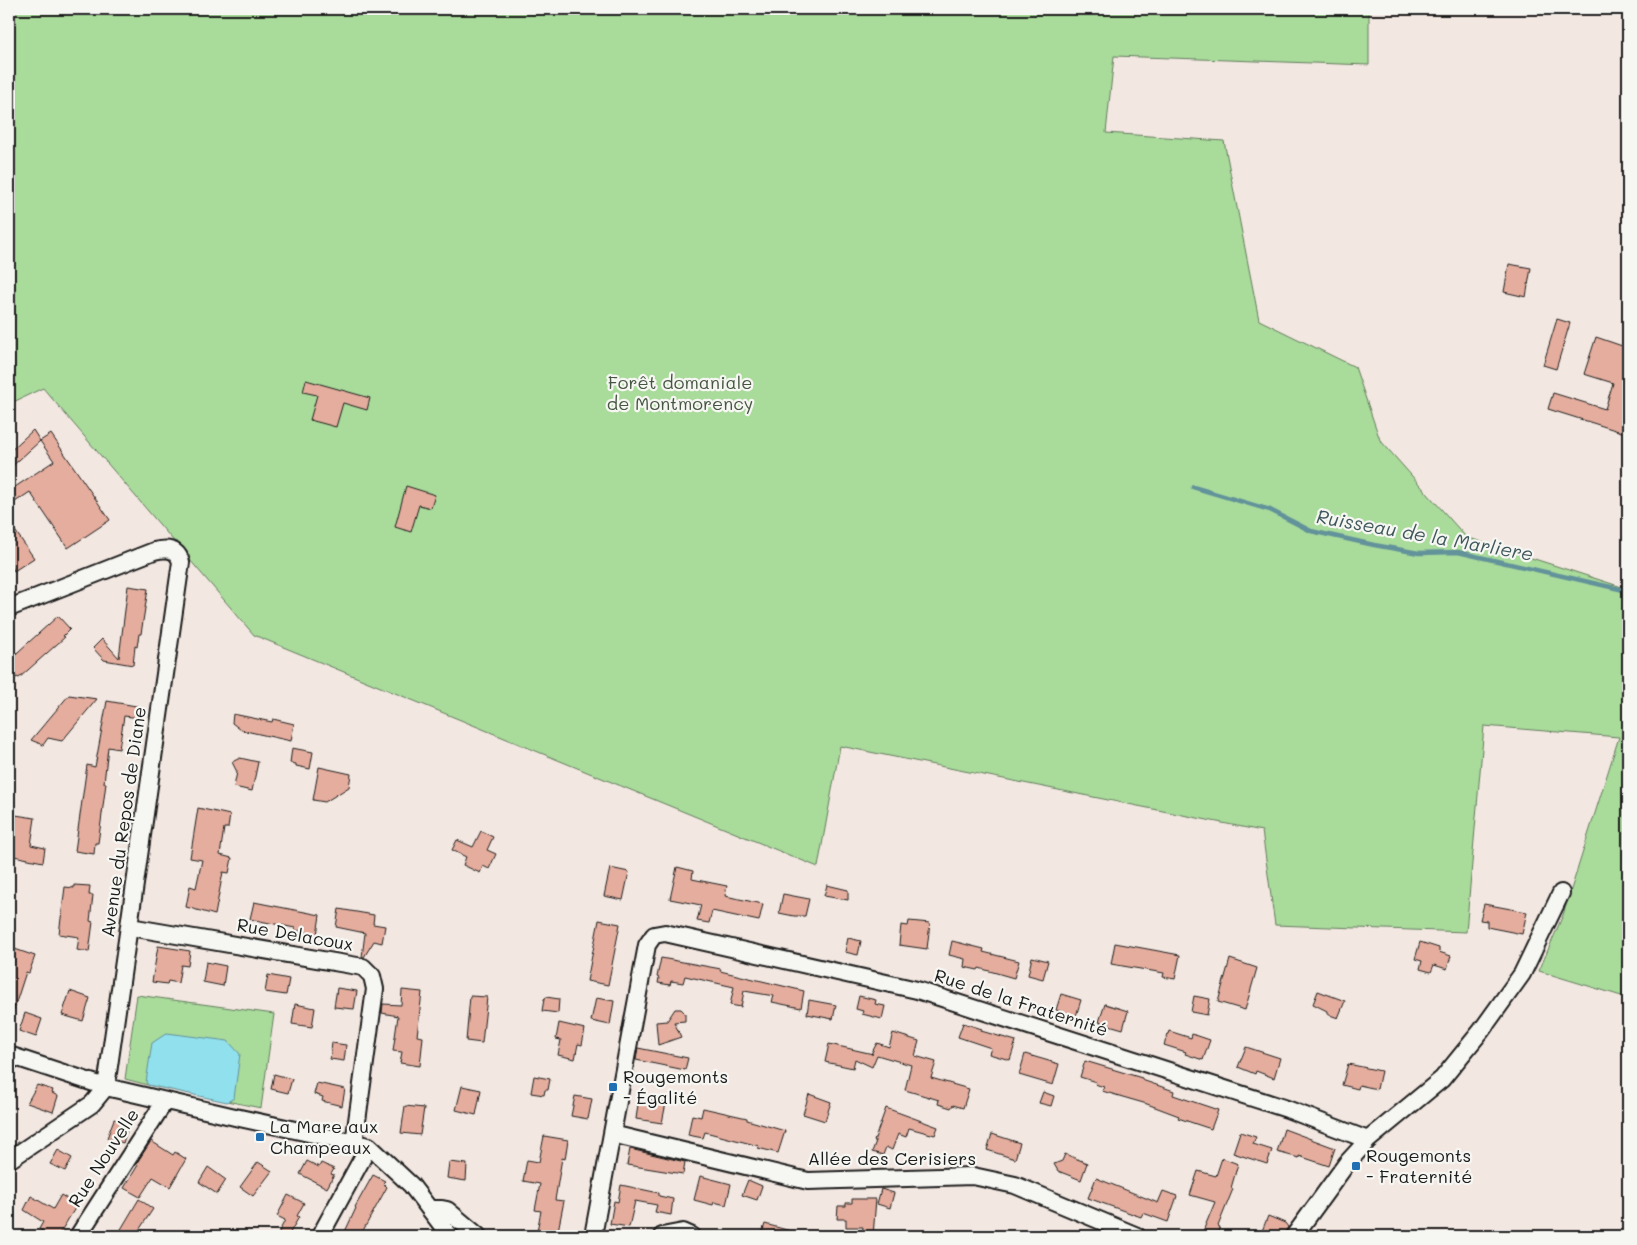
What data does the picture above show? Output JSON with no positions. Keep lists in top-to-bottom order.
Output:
{
  "streets": {
    "street": [
      "Avenue du Repos de Diane",
      "Rue Delacoux",
      "Rue de la Fraternité",
      "Rue Nouvelle",
      "Allée des Cerisiers"
    ]
  },
  "crossings": [
    ["Avenue du Repos de Diane", "Rue Delacoux"],
    ["Rue de la Fraternité", "Allée des Cerisiers"]
  ],
  "water": ["Ruisseau de la Marliere"],
  "parks": ["Forêt domaniale de Montmorency"],
  "places": {
    "transit": ["Rougemonts - Égalité", "La Mare aux Champeaux", "Rougemonts - Fraternité"]
  }
}
